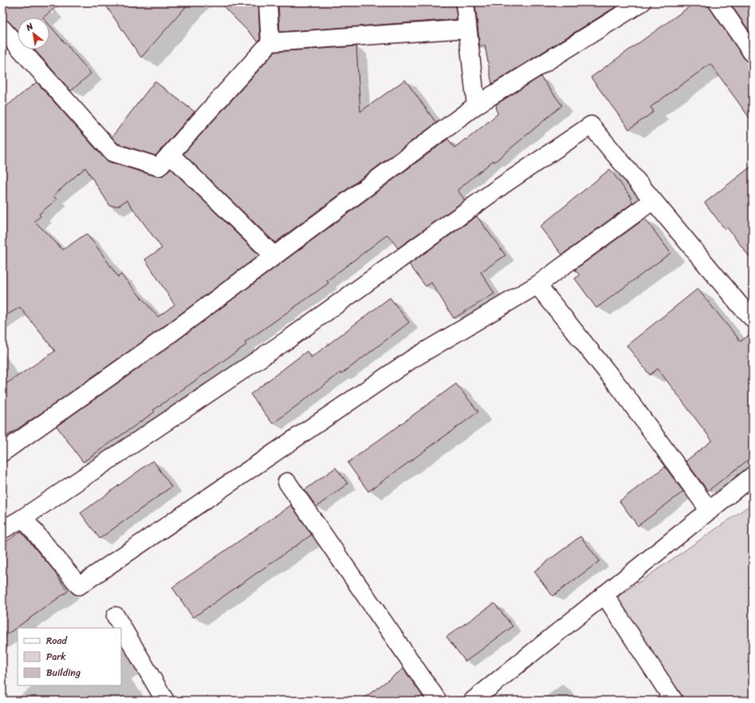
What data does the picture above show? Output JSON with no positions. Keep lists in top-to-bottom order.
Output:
{
  "legend": ["Road", "Park", "Building"],
  "north": "top left"
}
